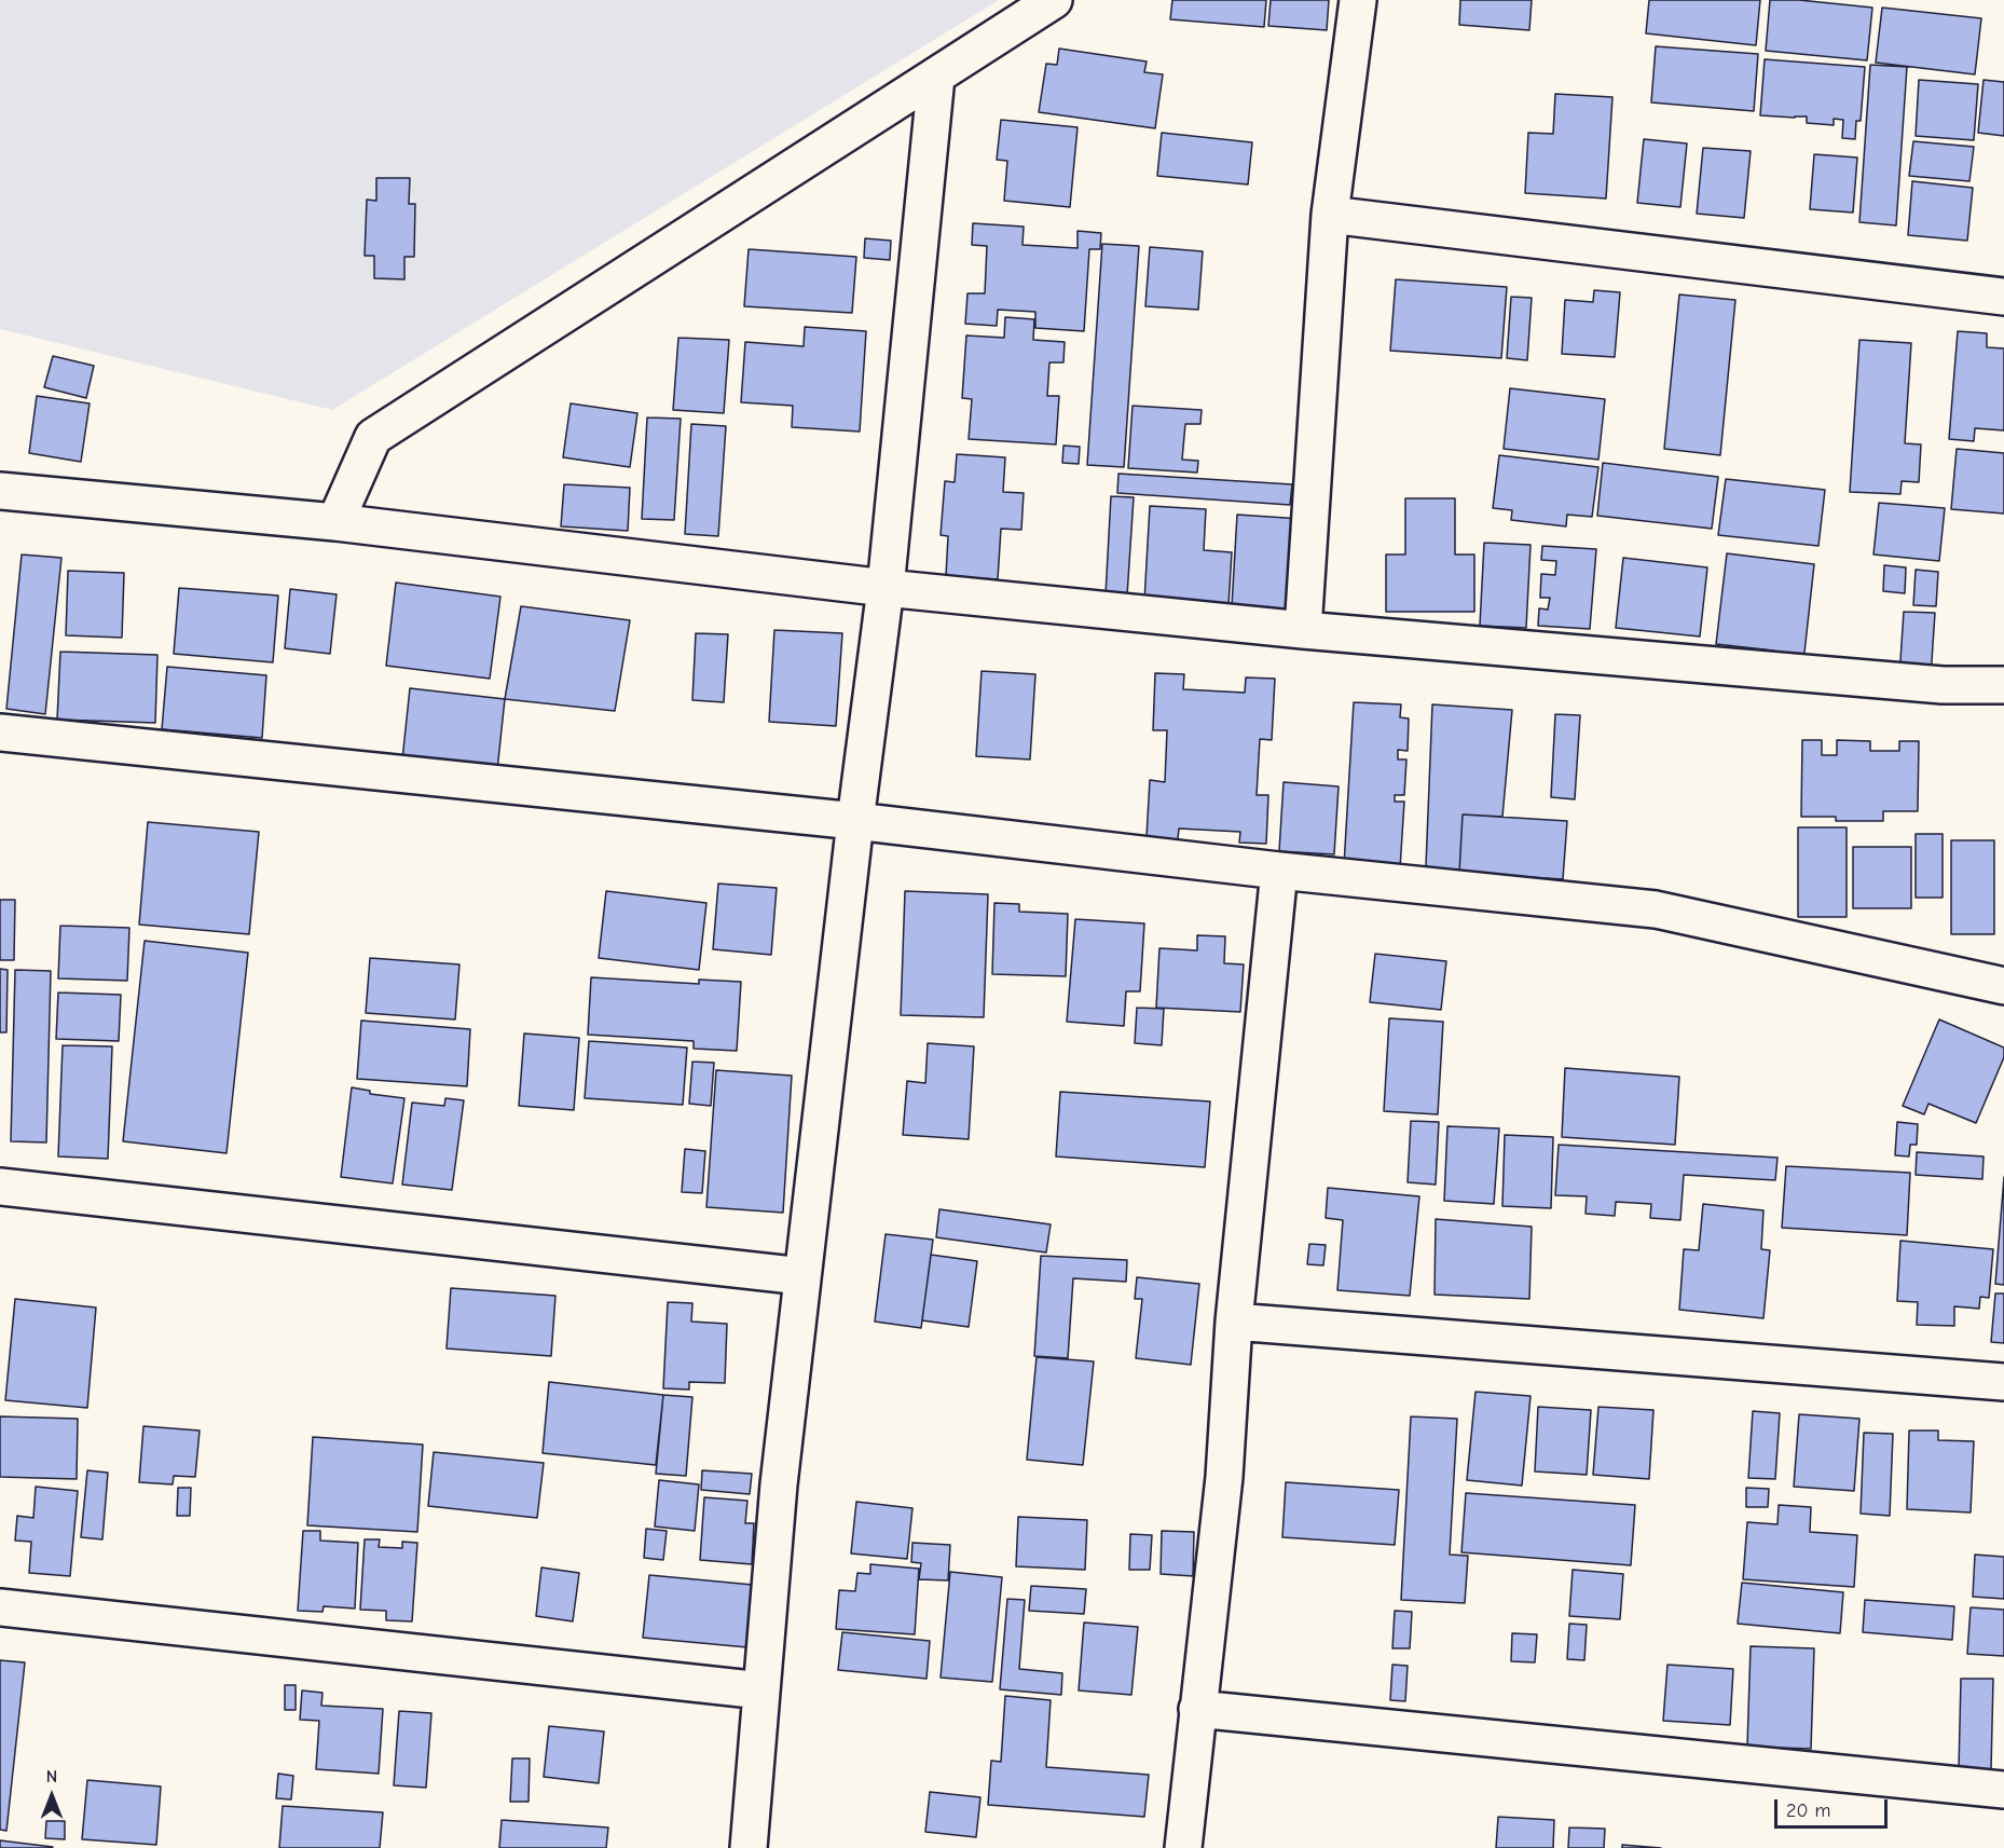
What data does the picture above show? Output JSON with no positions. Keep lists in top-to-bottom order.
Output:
{
  "scale_bar": "20 m",
  "north": "top"
}
